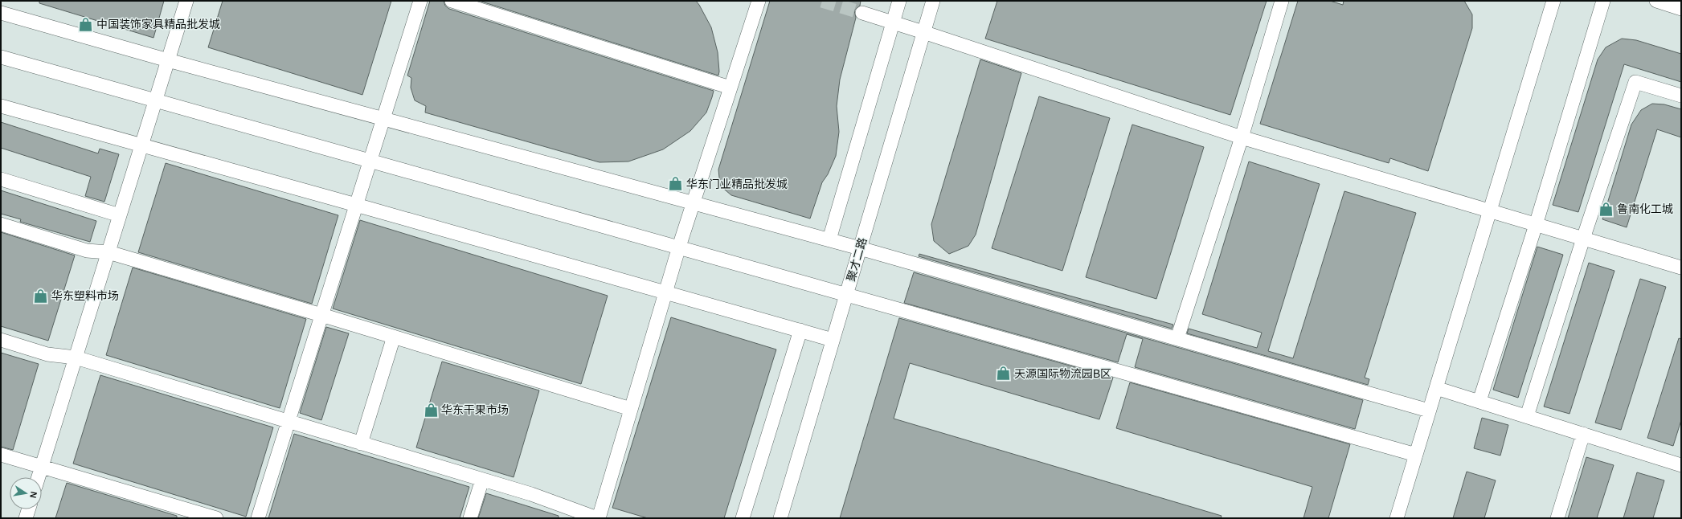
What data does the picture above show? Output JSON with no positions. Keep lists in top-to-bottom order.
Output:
{
  "streets": {
    "street": ["聚才二路"]
  },
  "places": {
    "shop": [
      "中国装饰家具精品批发城",
      "华东门业精品批发城",
      "鲁南化工城",
      "华东塑料市场",
      "天源国际物流园B区",
      "华东干果市场"
    ]
  },
  "north": "right"
}
